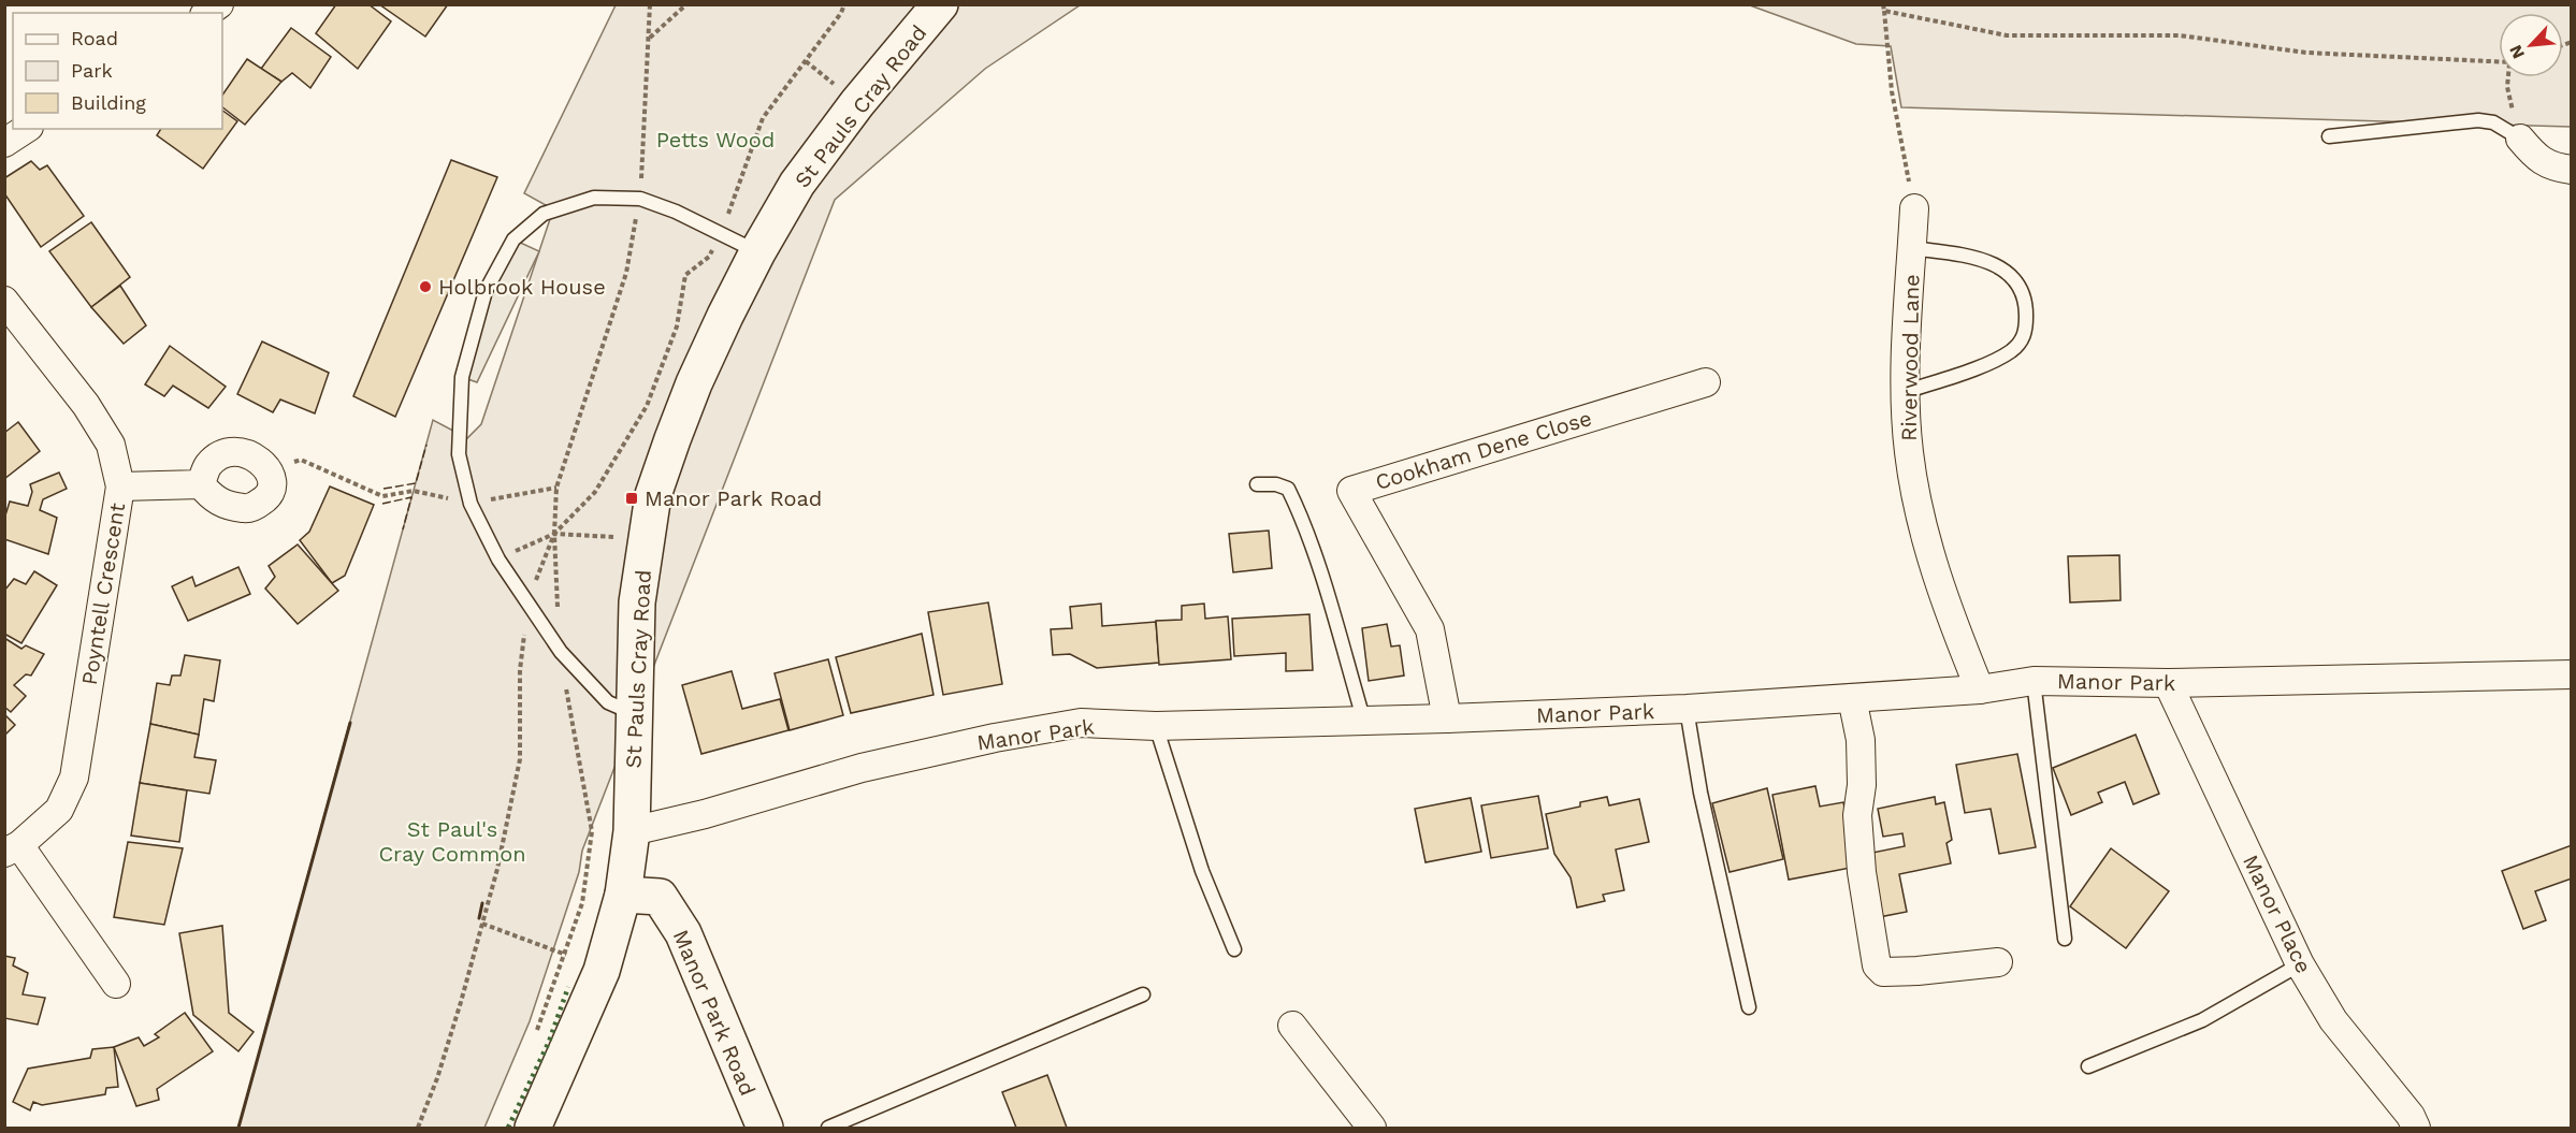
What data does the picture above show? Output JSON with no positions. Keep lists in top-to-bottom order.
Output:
{
  "streets": {
    "main road": ["St Pauls Cray Road", "Manor Park Road"],
    "street": [
      "Riverwood Lane",
      "Cookham Dene Close",
      "Poyntell Crescent",
      "Manor Park",
      "Manor Place"
    ]
  },
  "crossings": [
    ["St Pauls Cray Road", "Manor Park"],
    ["St Pauls Cray Road", "Manor Park Road"],
    ["Riverwood Lane", "Manor Park"],
    ["Cookham Dene Close", "Manor Park"],
    ["Manor Park", "Manor Place"]
  ],
  "parks": ["Petts Wood", "St Paul's Cray Common"],
  "places": {
    "other": ["Holbrook House"],
    "transit": ["Manor Park Road"]
  },
  "legend": ["Road", "Park", "Building"],
  "north": "bottom left"
}
